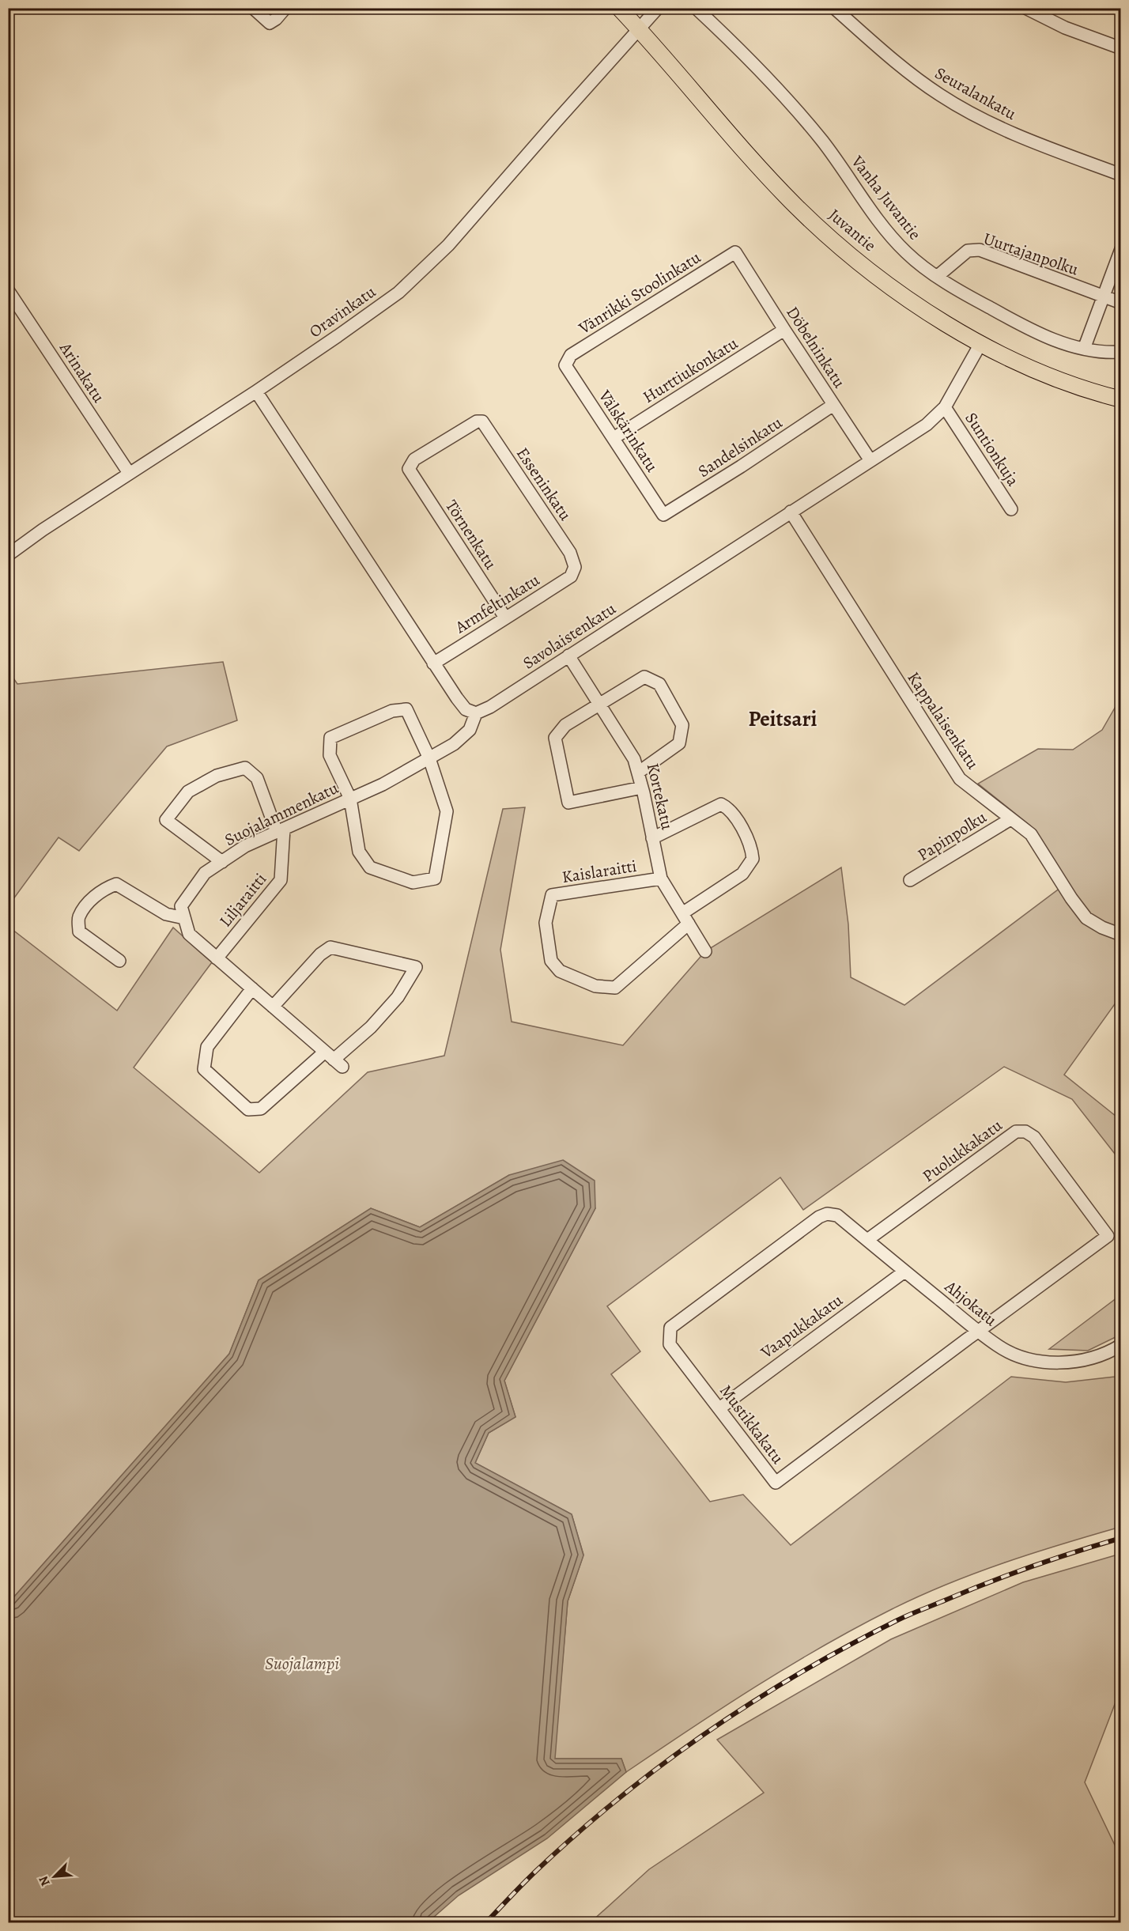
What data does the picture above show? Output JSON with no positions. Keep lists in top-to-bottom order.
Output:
{
  "streets": {
    "main road": ["Juvantie"],
    "street": [
      "Seuralankatu",
      "Vanha Juvantie",
      "Uurtajanpolku",
      "Vänrikki Stoolinkatu",
      "Oravinkatu",
      "Döbelninkatu",
      "Hurttiukonkatu",
      "Arinakatu",
      "Välskärinkatu",
      "Sandelsinkatu",
      "Suntionkuja",
      "Esseninkatu",
      "Törnenkatu",
      "Armfeltinkatu",
      "Savolaistenkatu",
      "Kappalaisenkatu",
      "Kortekatu",
      "Suojalammenkatu",
      "Papinpolku",
      "Kaislaraitti",
      "Liljaraitti",
      "Puolukkakatu",
      "Ahjokatu",
      "Vaapukkakatu",
      "Mustikkakatu"
    ]
  },
  "crossings": [
    ["Vanha Juvantie", "Uurtajanpolku"],
    ["Juvantie", "Oravinkatu"],
    ["Juvantie", "Savolaistenkatu"],
    ["Vänrikki Stoolinkatu", "Döbelninkatu"],
    ["Vänrikki Stoolinkatu", "Välskärinkatu"],
    ["Oravinkatu", "Arinakatu"],
    ["Döbelninkatu", "Hurttiukonkatu"],
    ["Döbelninkatu", "Sandelsinkatu"],
    ["Döbelninkatu", "Savolaistenkatu"],
    ["Hurttiukonkatu", "Välskärinkatu"],
    ["Välskärinkatu", "Sandelsinkatu"],
    ["Suntionkuja", "Savolaistenkatu"],
    ["Esseninkatu", "Törnenkatu"],
    ["Esseninkatu", "Armfeltinkatu"],
    ["Törnenkatu", "Armfeltinkatu"],
    ["Savolaistenkatu", "Kappalaisenkatu"],
    ["Savolaistenkatu", "Kortekatu"],
    ["Savolaistenkatu", "Suojalammenkatu"],
    ["Kappalaisenkatu", "Papinpolku"],
    ["Kortekatu", "Kaislaraitti"],
    ["Suojalammenkatu", "Liljaraitti"],
    ["Puolukkakatu", "Ahjokatu"],
    ["Puolukkakatu", "Mustikkakatu"],
    ["Ahjokatu", "Vaapukkakatu"],
    ["Ahjokatu", "Mustikkakatu"],
    ["Vaapukkakatu", "Mustikkakatu"]
  ],
  "districts": ["Peitsari"],
  "water": ["Suojalampi"],
  "north": "bottom left"
}
